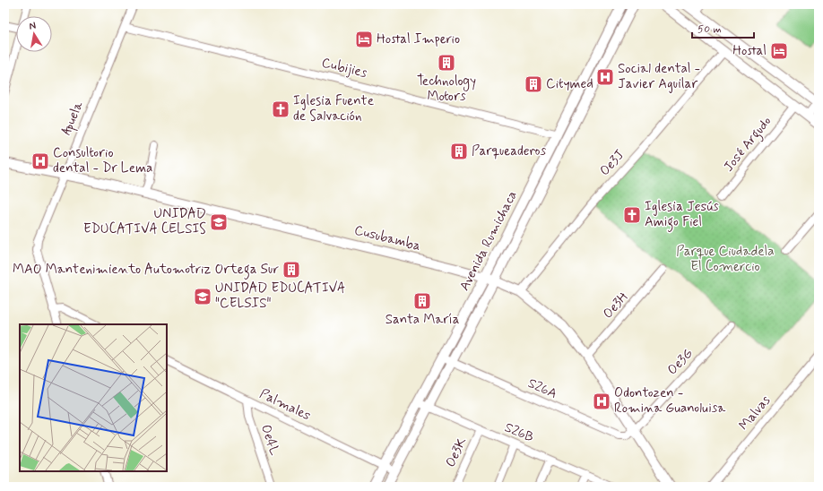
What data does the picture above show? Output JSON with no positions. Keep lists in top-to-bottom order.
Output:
{
  "streets": {
    "street": [
      "Cubijies",
      "Apuela",
      "José Argudo",
      "Oe3J",
      "Cusubamba",
      "Avenida Rumichaca",
      "Oe3H",
      "Oe3G",
      "S26A",
      "Palmales",
      "Malvas",
      "S26B",
      "Oe4L",
      "Oe3K"
    ]
  },
  "crossings": [
    ["Cubijies", "Apuela"],
    ["Cubijies", "Avenida Rumichaca"],
    ["Apuela", "Cusubamba"],
    ["Oe3J", "Cusubamba"],
    ["Cusubamba", "Avenida Rumichaca"],
    ["Cusubamba", "Oe3H"],
    ["Cusubamba", "Oe3G"],
    ["Cusubamba", "S26A"],
    ["Avenida Rumichaca", "S26A"],
    ["Avenida Rumichaca", "Palmales"],
    ["Avenida Rumichaca", "S26B"],
    ["Oe3G", "S26A"],
    ["Palmales", "Oe4L"],
    ["S26B", "Oe3K"]
  ],
  "parks": ["Parque Ciudadela El Comercio"],
  "places": {
    "hotel": ["Hostal Imperio", "Hostal"],
    "building": [
      "Technology Motors",
      "Citymed",
      "Parqueaderos",
      "MAO Mantenimiento Automotriz Ortega Sur",
      "Santa María"
    ],
    "hospital": ["Social dental - Javier Aguilar", "Consultorio dental - Dr Lema", "Odontozen - Romina Guanoluisa"],
    "church": ["Iglesia Fuente de Salvación", "Iglesia Jesús Amigo Fiel"],
    "school or university": ["UNIDAD EDUCATIVA CELSIS", "UNIDAD EDUCATIVA \"CELSIS\""]
  },
  "scale_bar": "50 m",
  "north": "top"
}
